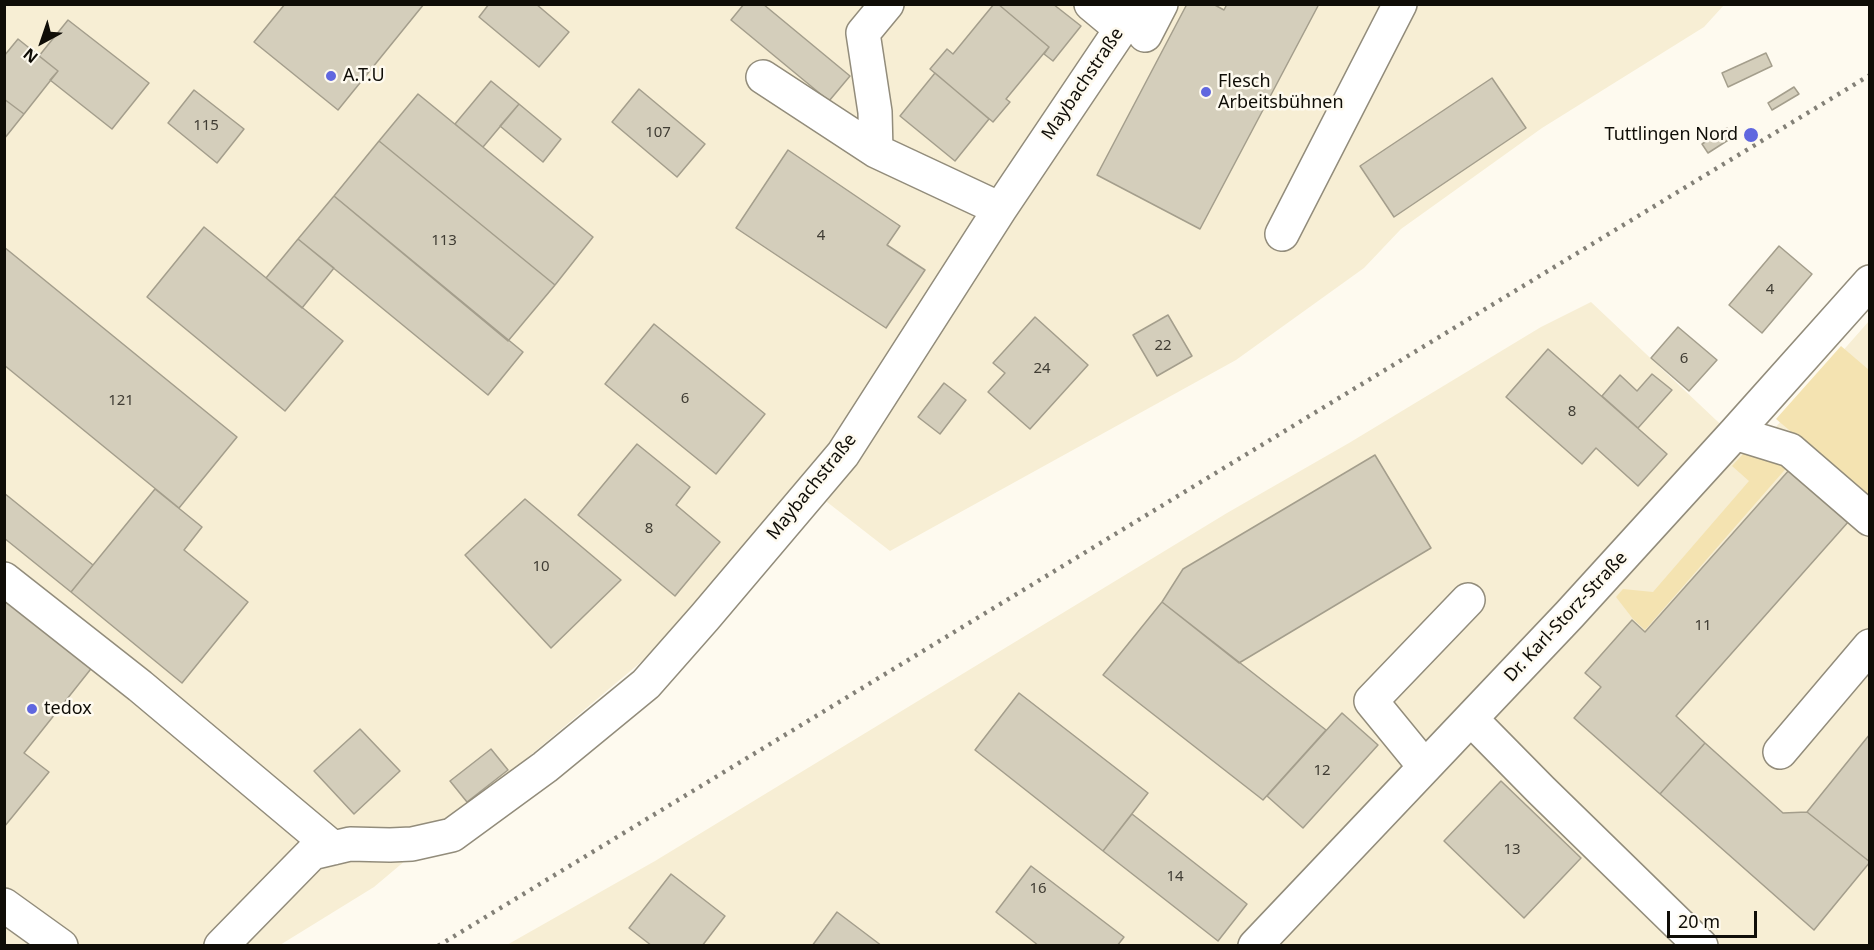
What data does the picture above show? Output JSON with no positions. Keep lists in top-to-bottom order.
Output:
{
  "streets": {
    "street": ["Maybachstraße", "Dr. Karl-Storz-Straße"]
  },
  "places": [
    "A.T.U",
    "Flesch Arbeitsbühnen",
    "Tuttlingen Nord",
    "tedox"
  ],
  "house_numbers": [
    "115",
    "107",
    "4",
    "113",
    "4",
    "22",
    "6",
    "24",
    "6",
    "121",
    "8",
    "8",
    "10",
    "11",
    "12",
    "13",
    "14",
    "16"
  ],
  "scale_bar": "20 m",
  "north": "bottom left"
}
